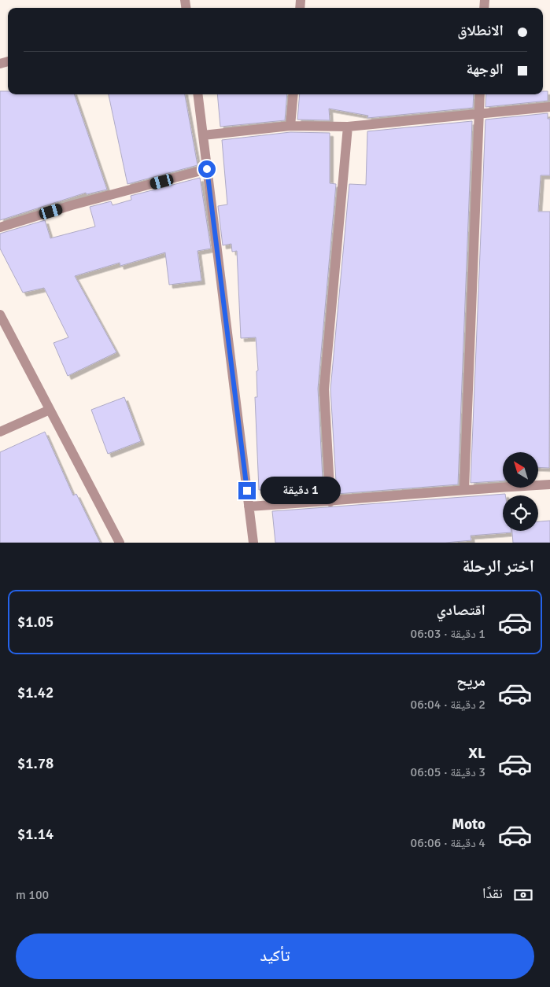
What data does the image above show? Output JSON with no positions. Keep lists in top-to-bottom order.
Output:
{
  "north": "top left",
  "page": {
    "banner": ["الانطلاق", "الوجهة"],
    "bubble": "1 دقيقة",
    "heading": "اختر الرحلة",
    "list": [
      {
        "name": "اقتصادي",
        "note": "1 دقيقة · 06:03",
        "value": "$1.05"
      },
      {
        "name": "مريح",
        "note": "2 دقيقة · 06:04",
        "value": "$1.42"
      },
      {
        "name": "XL",
        "note": "3 دقيقة · 06:05",
        "value": "$1.78"
      },
      {
        "name": "Moto",
        "note": "4 دقيقة · 06:06",
        "value": "$1.14"
      }
    ],
    "pay": ["نقدًا", "100 m"],
    "buttons": "تأكيد"
  }
}
